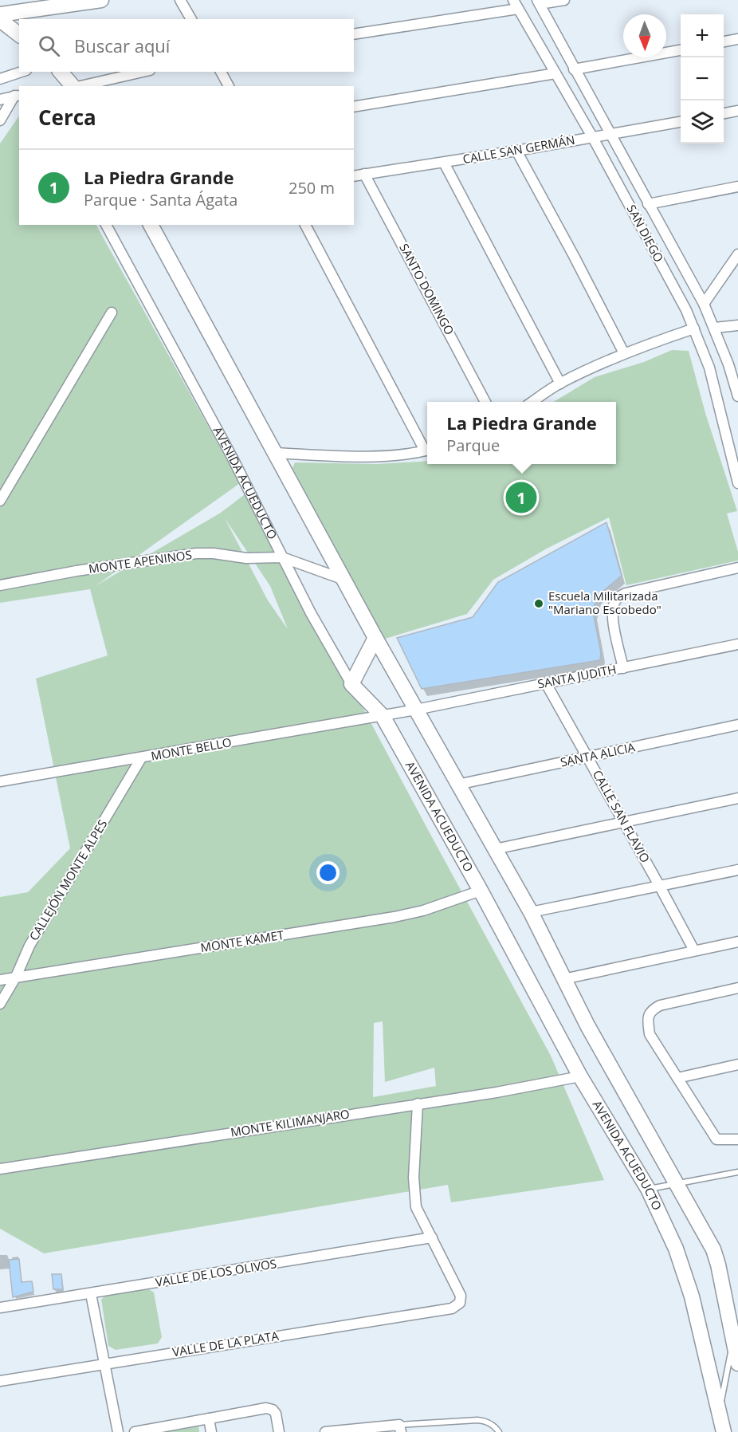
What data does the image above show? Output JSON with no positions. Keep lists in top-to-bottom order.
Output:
{
  "streets": {
    "street": [
      "CALLE SAN GERMÁN",
      "SAN DIEGO",
      "SANTO DOMINGO",
      "AVENIDA ACUEDUCTO",
      "MONTE APENINOS",
      "SANTA JUDITH",
      "MONTE BELLO",
      "SANTA ALICIA",
      "CALLE SAN FLAVIO",
      "CALLEJÓN MONTE ALPES",
      "MONTE KAMET",
      "MONTE KILIMANJARO",
      "VALLE DE LOS OLIVOS",
      "VALLE DE LA PLATA"
    ]
  },
  "crossings": [
    ["CALLE SAN GERMÁN", "SAN DIEGO"],
    ["CALLE SAN GERMÁN", "SANTO DOMINGO"],
    ["AVENIDA ACUEDUCTO", "MONTE APENINOS"],
    ["AVENIDA ACUEDUCTO", "SANTA JUDITH"],
    ["AVENIDA ACUEDUCTO", "MONTE BELLO"],
    ["AVENIDA ACUEDUCTO", "MONTE KAMET"],
    ["AVENIDA ACUEDUCTO", "MONTE KILIMANJARO"],
    ["SANTA JUDITH", "MONTE BELLO"],
    ["SANTA JUDITH", "CALLE SAN FLAVIO"],
    ["MONTE BELLO", "CALLEJÓN MONTE ALPES"],
    ["SANTA ALICIA", "CALLE SAN FLAVIO"],
    ["CALLEJÓN MONTE ALPES", "MONTE KAMET"],
    ["VALLE DE LOS OLIVOS", "VALLE DE LA PLATA"]
  ],
  "places": ["Escuela Militarizada \"Mariano Escobedo\""],
  "north": "bottom",
  "page": {
    "map_buttons": ["+", "−"],
    "search": "Buscar aquí",
    "heading": "Cerca",
    "list": [
      {
        "mark": "1",
        "name": "La Piedra Grande",
        "note": "Parque · Santa Ágata",
        "value": "250 m"
      }
    ],
    "popup": ["La Piedra Grande", "Parque"],
    "pins": "1"
  }
}
